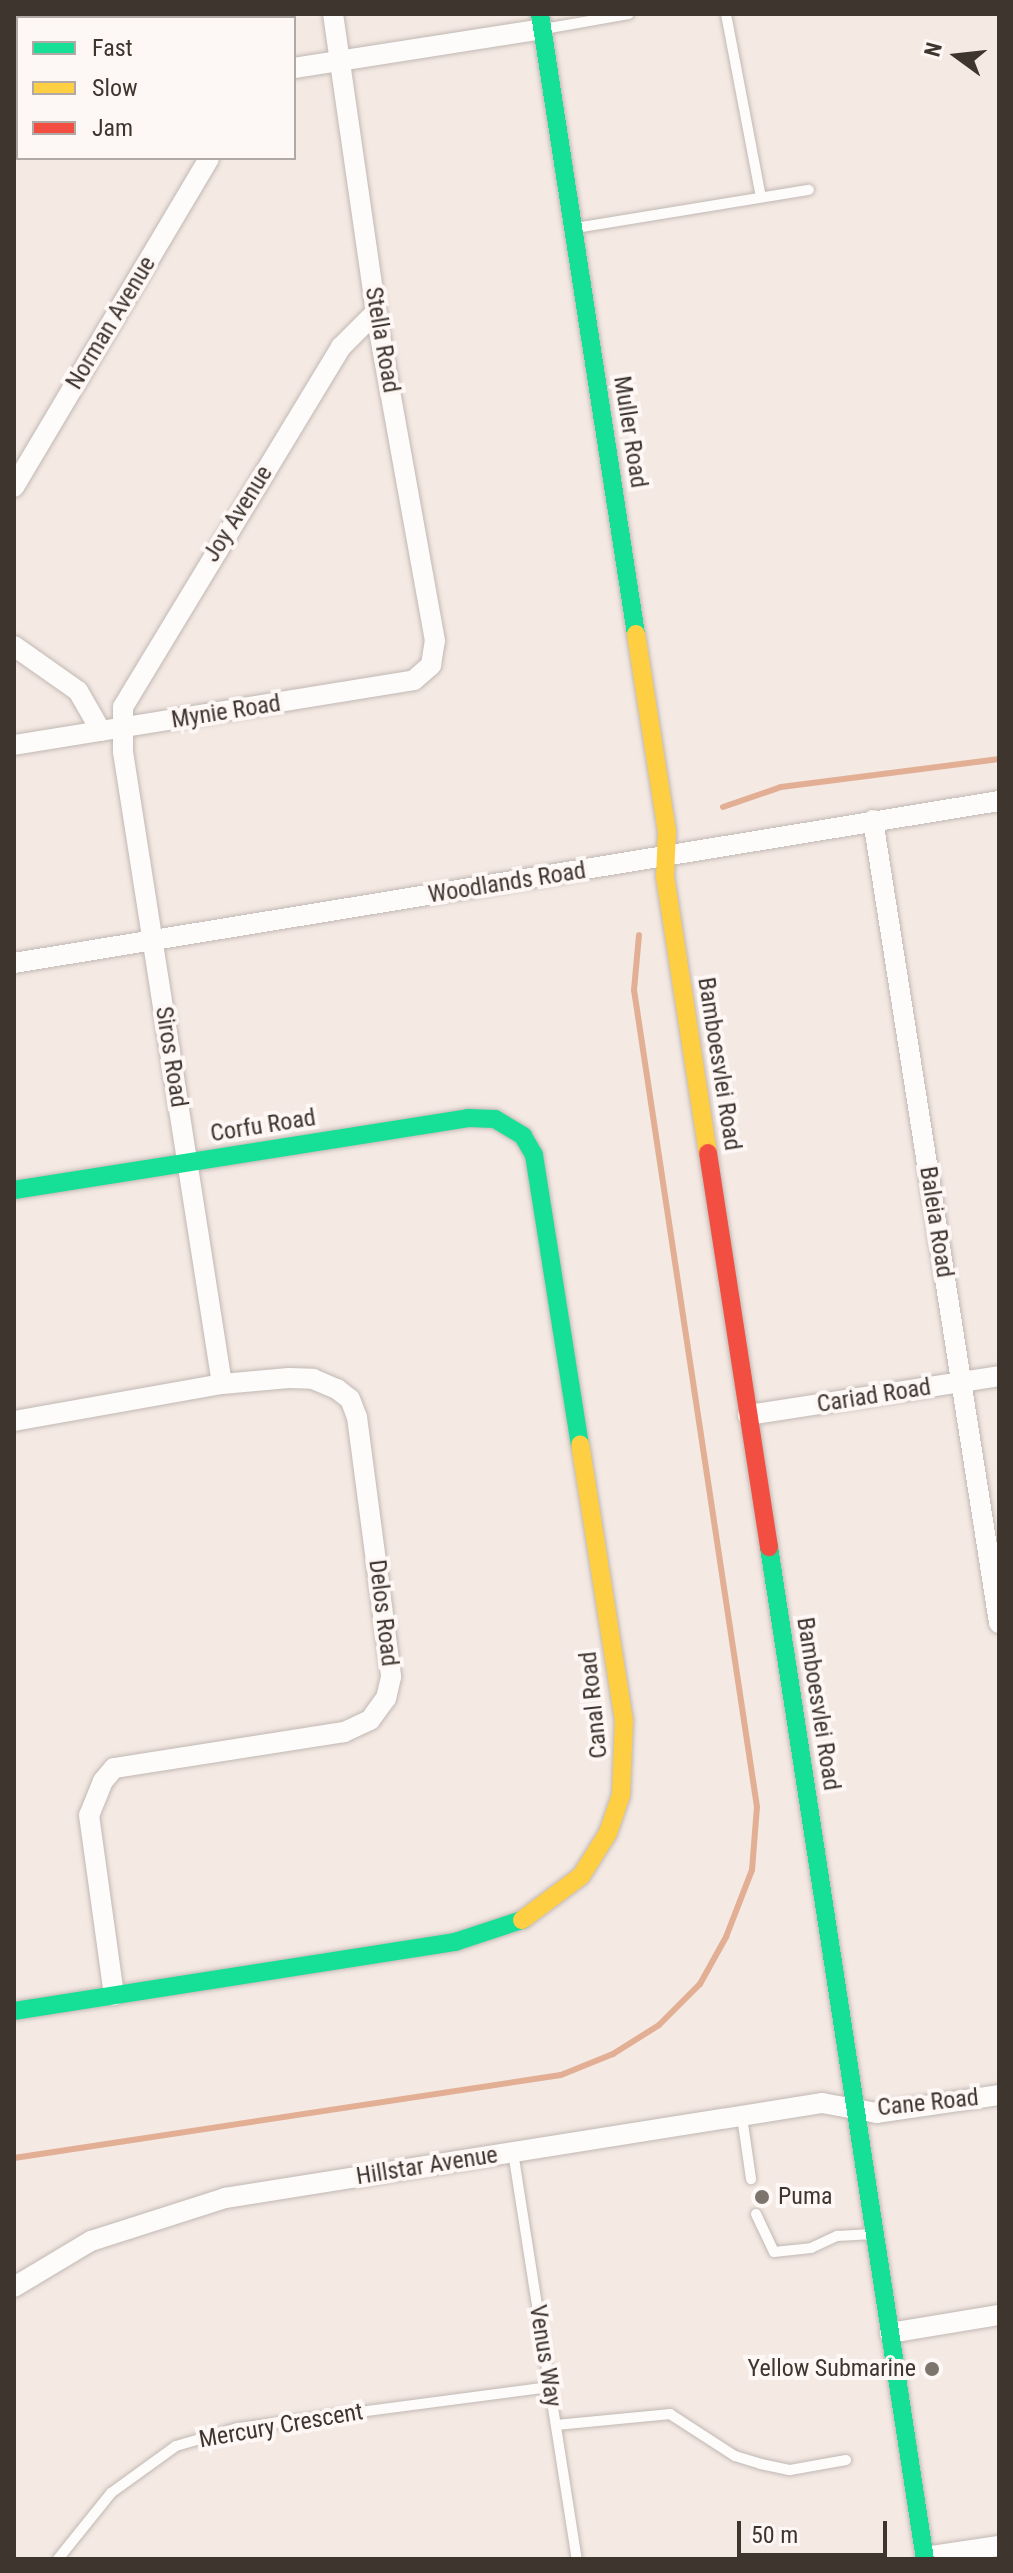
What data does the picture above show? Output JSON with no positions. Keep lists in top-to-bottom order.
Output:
{
  "streets": {
    "street": [
      "Norman Avenue",
      "Stella Road",
      "Muller Road",
      "Joy Avenue",
      "Mynie Road",
      "Woodlands Road",
      "Siros Road",
      "Bamboesvlei Road",
      "Corfu Road",
      "Baleia Road",
      "Cariad Road",
      "Delos Road",
      "Canal Road",
      "Cane Road",
      "Hillstar Avenue"
    ],
    "lane": ["Venus Way", "Mercury Crescent"]
  },
  "crossings": [
    ["Stella Road", "Joy Avenue"],
    ["Stella Road", "Mynie Road"],
    ["Muller Road", "Woodlands Road"],
    ["Muller Road", "Bamboesvlei Road"],
    ["Joy Avenue", "Mynie Road"],
    ["Joy Avenue", "Siros Road"],
    ["Mynie Road", "Siros Road"],
    ["Woodlands Road", "Siros Road"],
    ["Woodlands Road", "Bamboesvlei Road"],
    ["Woodlands Road", "Baleia Road"],
    ["Siros Road", "Corfu Road"],
    ["Siros Road", "Delos Road"],
    ["Bamboesvlei Road", "Cariad Road"],
    ["Bamboesvlei Road", "Cane Road"],
    ["Bamboesvlei Road", "Hillstar Avenue"],
    ["Corfu Road", "Canal Road"],
    ["Baleia Road", "Cariad Road"],
    ["Delos Road", "Canal Road"],
    ["Cane Road", "Hillstar Avenue"],
    ["Hillstar Avenue", "Venus Way"],
    ["Venus Way", "Mercury Crescent"]
  ],
  "places": ["Puma", "Yellow Submarine"],
  "legend": ["Fast", "Slow", "Jam"],
  "scale_bar": "50 m",
  "north": "left"
}
